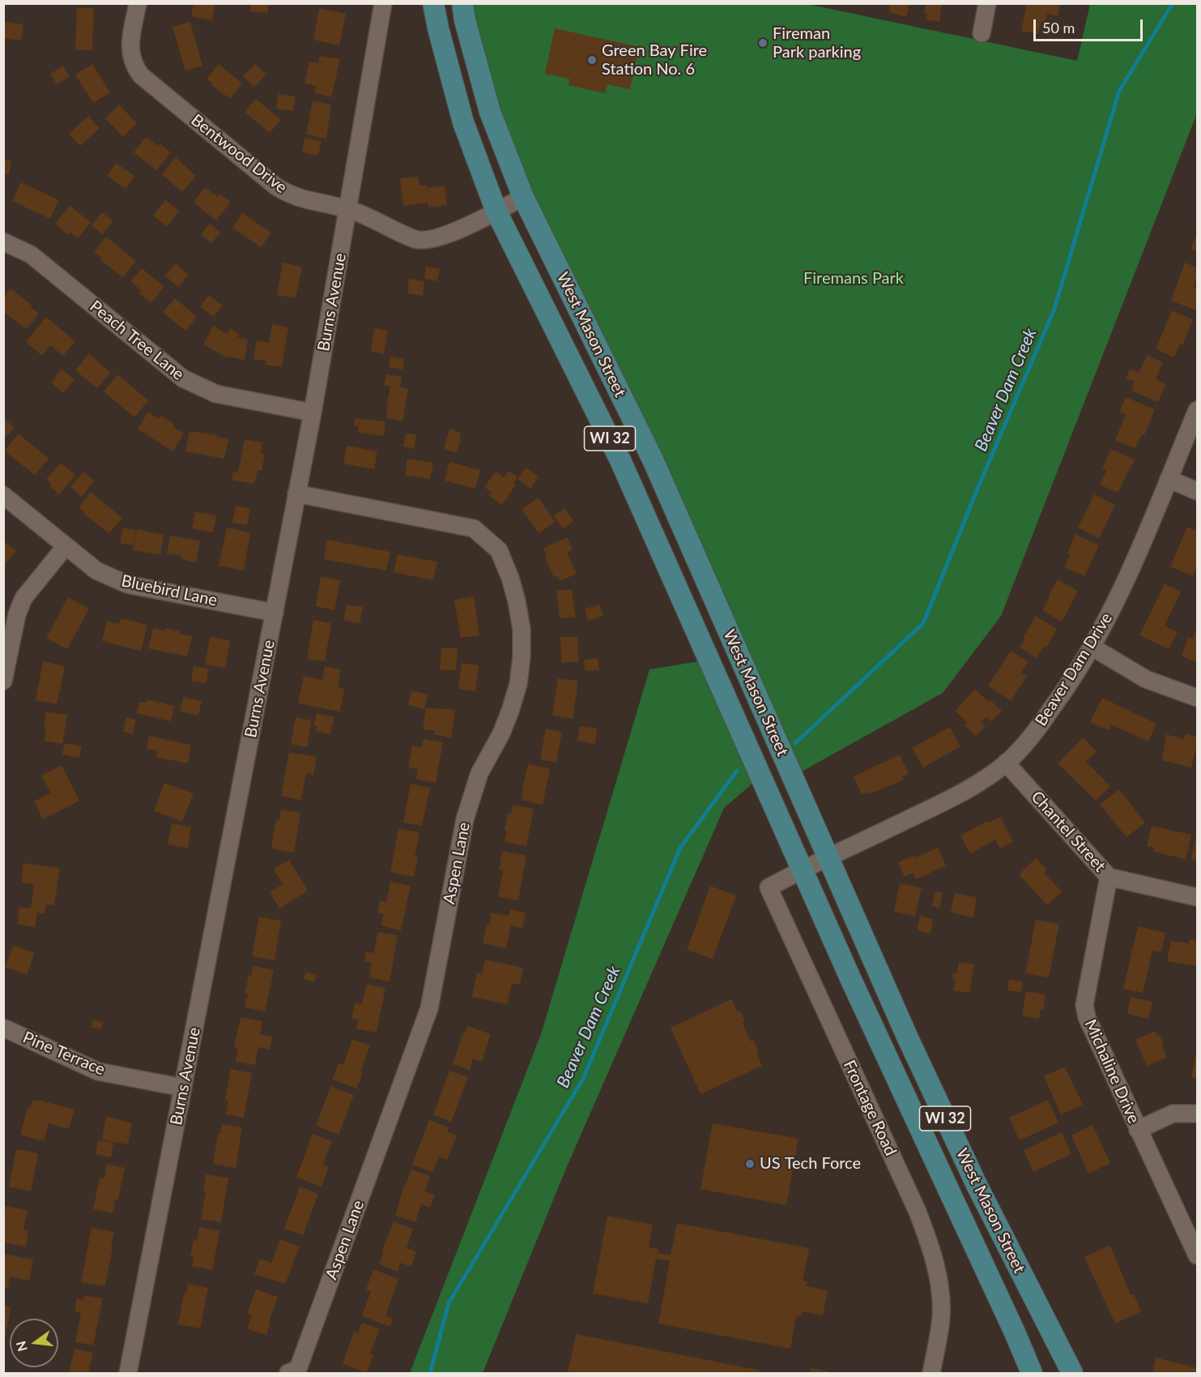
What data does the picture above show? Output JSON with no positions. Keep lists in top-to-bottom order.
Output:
{
  "streets": {
    "main road": ["West Mason Street", "WI 32"],
    "street": [
      "Bentwood Drive",
      "Burns Avenue",
      "Peach Tree Lane",
      "Bluebird Lane",
      "Beaver Dam Drive",
      "Chantel Street",
      "Aspen Lane",
      "Pine Terrace",
      "Michaline Drive",
      "Frontage Road"
    ]
  },
  "crossings": [
    ["Bentwood Drive", "Burns Avenue"],
    ["Bentwood Drive", "West Mason Street"],
    ["Burns Avenue", "Peach Tree Lane"],
    ["Burns Avenue", "Bluebird Lane"],
    ["Burns Avenue", "Aspen Lane"],
    ["Burns Avenue", "Pine Terrace"],
    ["West Mason Street", "Beaver Dam Drive"],
    ["West Mason Street", "Frontage Road"],
    ["Beaver Dam Drive", "Chantel Street"],
    ["Beaver Dam Drive", "Frontage Road"],
    ["Chantel Street", "Michaline Drive"]
  ],
  "water": ["Beaver Dam Creek"],
  "parks": ["Firemans Park"],
  "places": ["Fireman Park parking", "Green Bay Fire Station No. 6", "US Tech Force"],
  "scale_bar": "50 m",
  "north": "left"
}
